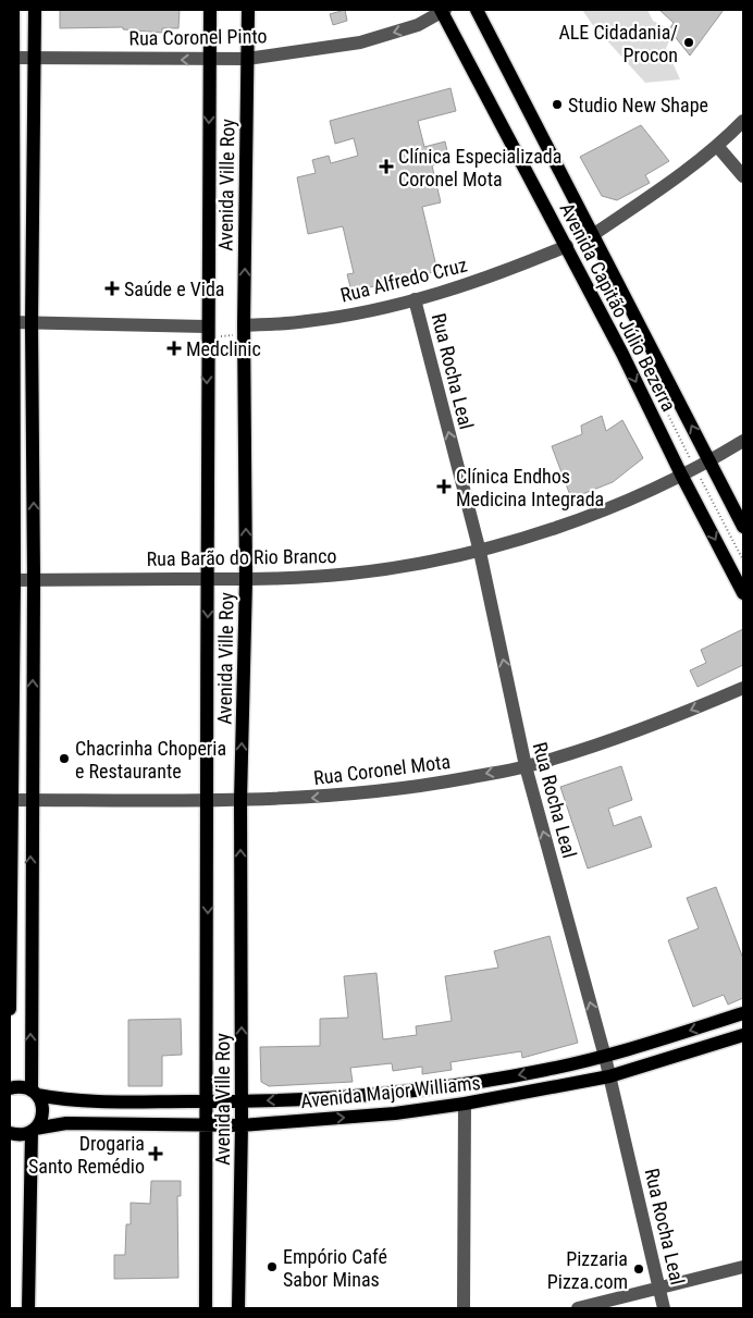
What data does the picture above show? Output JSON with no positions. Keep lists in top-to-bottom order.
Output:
{
  "streets": {
    "main road": ["Avenida Ville Roy", "Avenida Capitão Júlio Bezerra", "Avenida Major Williams"],
    "street": [
      "Rua Coronel Pinto",
      "Rua Alfredo Cruz",
      "Rua Rocha Leal",
      "Rua Barão do Rio Branco",
      "Rua Coronel Mota"
    ]
  },
  "crossings": [
    ["Rua Coronel Pinto", "Avenida Ville Roy"],
    ["Rua Coronel Pinto", "Avenida Capitão Júlio Bezerra"],
    ["Avenida Ville Roy", "Rua Alfredo Cruz"],
    ["Avenida Ville Roy", "Rua Barão do Rio Branco"],
    ["Avenida Ville Roy", "Rua Coronel Mota"],
    ["Avenida Ville Roy", "Avenida Major Williams"],
    ["Rua Alfredo Cruz", "Avenida Capitão Júlio Bezerra"],
    ["Rua Alfredo Cruz", "Rua Rocha Leal"],
    ["Avenida Capitão Júlio Bezerra", "Rua Barão do Rio Branco"],
    ["Rua Rocha Leal", "Rua Barão do Rio Branco"],
    ["Rua Rocha Leal", "Rua Coronel Mota"],
    ["Rua Rocha Leal", "Avenida Major Williams"]
  ],
  "one_way": ["Rua Coronel Pinto", "Rua Rocha Leal", "Rua Coronel Mota"],
  "places": {
    "other": [
      "ALE Cidadania/ Procon",
      "Studio New Shape",
      "Chacrinha Choperia e Restaurante",
      "Empório Café Sabor Minas",
      "Pizzaria Pizza.com"
    ],
    "health": [
      "Clínica Especializada Coronel Mota",
      "Saúde e Vida",
      "Medclinic",
      "Clínica Endhos Medicina Integrada",
      "Drogaria Santo Remédio"
    ]
  }
}
